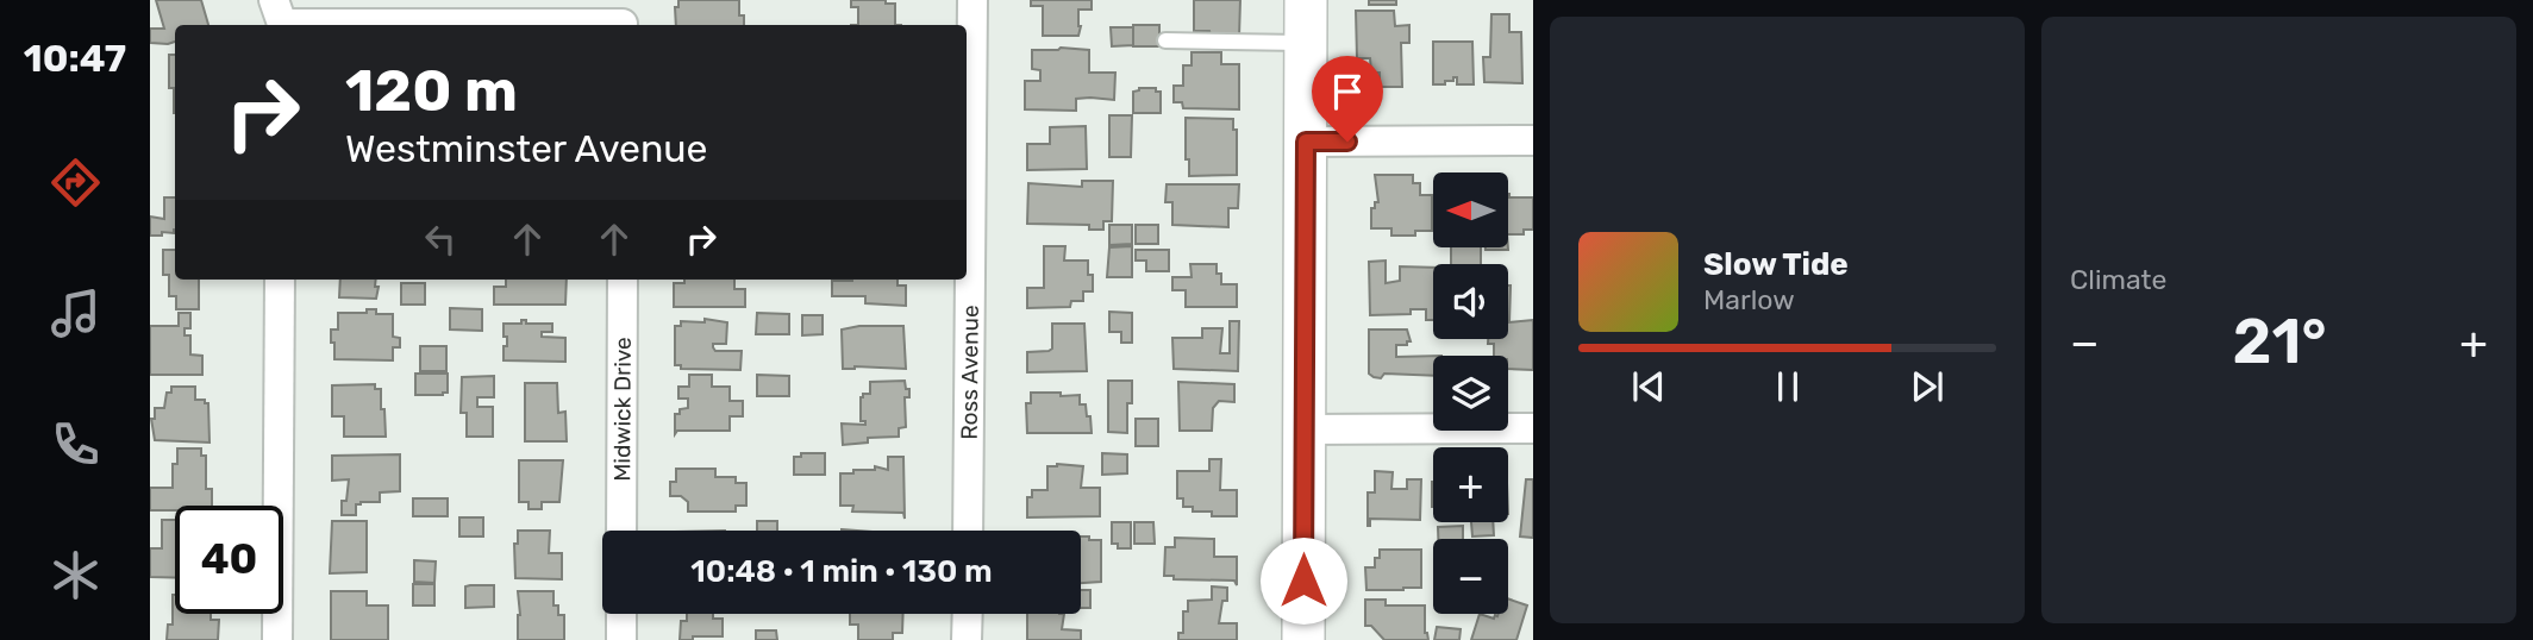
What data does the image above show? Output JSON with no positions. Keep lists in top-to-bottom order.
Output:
{
  "streets": {
    "street": ["Ross Avenue", "Midwick Drive"]
  },
  "north": "left",
  "page": {
    "tabs": "10:47",
    "tile": "Climate",
    "turn": ["120 m", "Westminster Avenue"],
    "map_buttons": ["+", "−"],
    "song": ["Slow Tide", "Marlow"],
    "heat": ["−", "21°", "+"],
    "limit": "40",
    "trip": "10:48 · 1 min · 130 m"
  }
}
